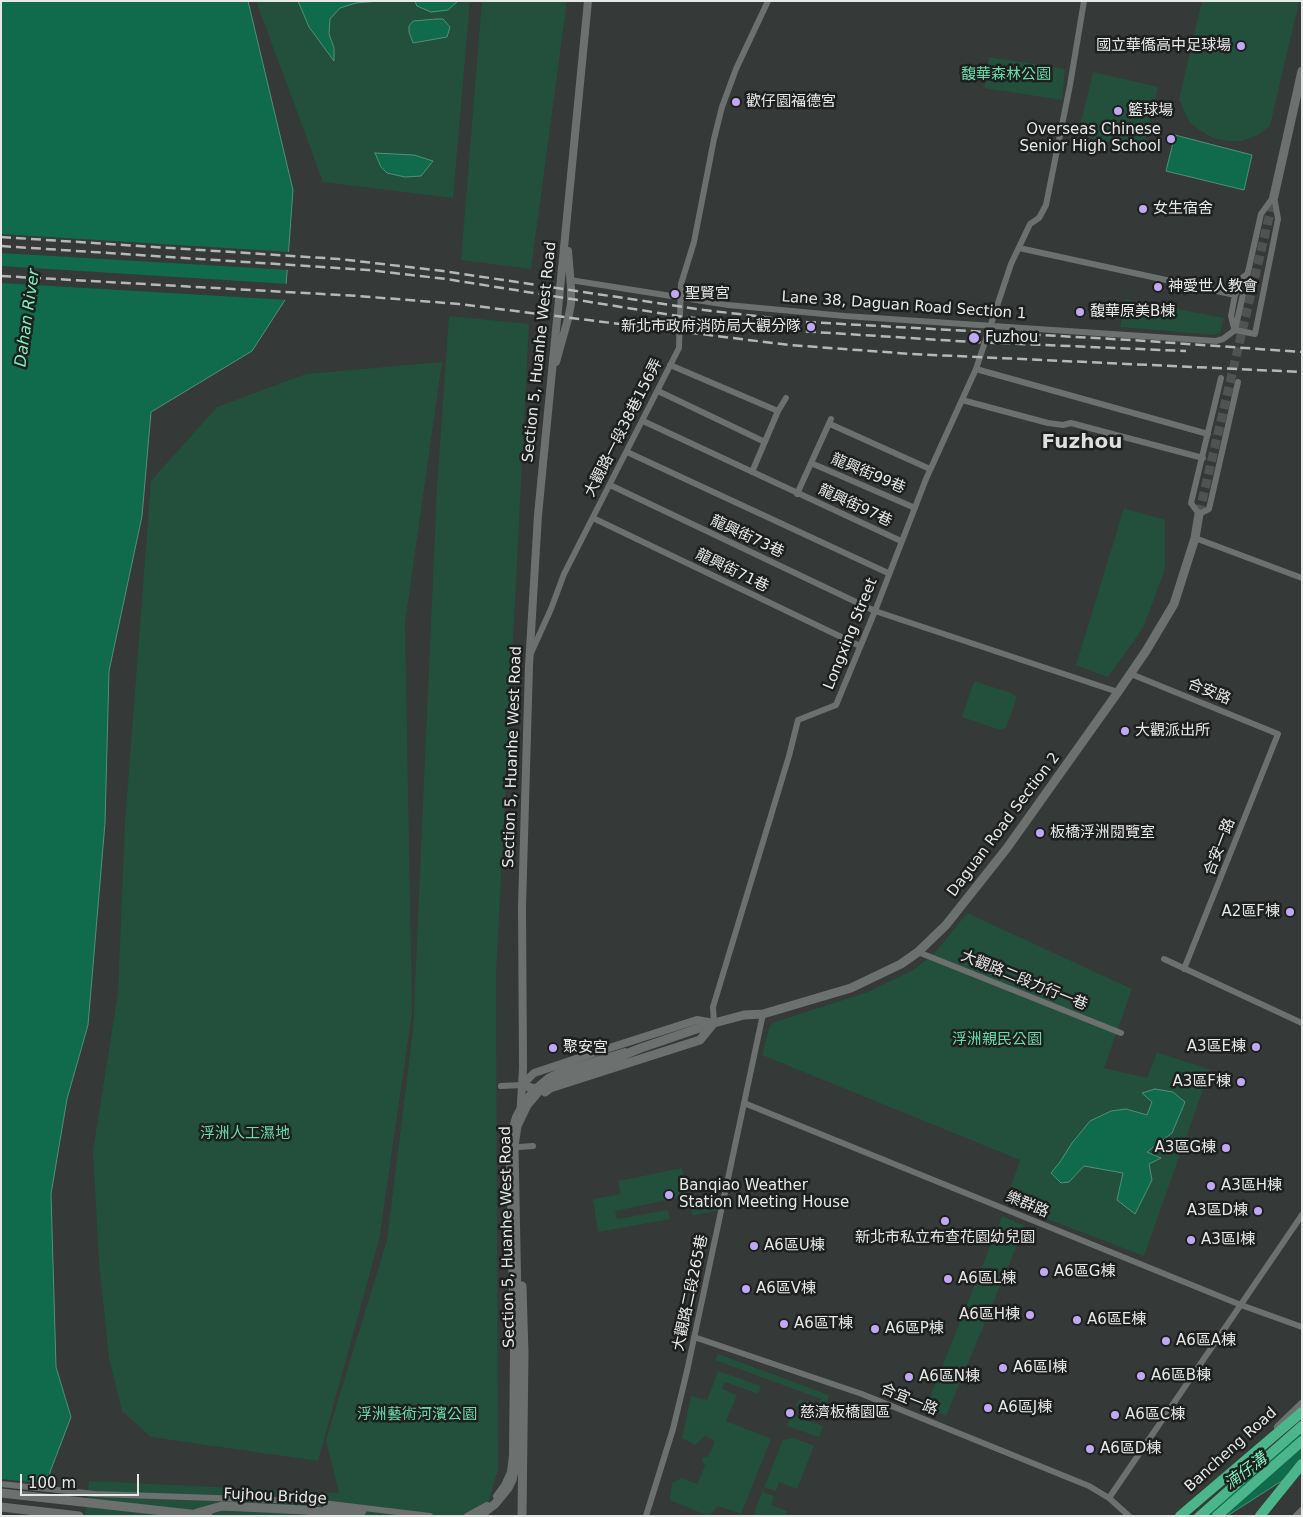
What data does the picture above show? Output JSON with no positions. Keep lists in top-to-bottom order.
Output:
{
  "streets": {
    "main road": ["Section 5, Huanhe West Road", "Daguan Road Section 2", "Fujhou Bridge"],
    "street": [
      "Lane 38, Daguan Road Section 1",
      "大觀路一段38巷156弄",
      "龍興街99巷",
      "龍興街97巷",
      "龍興街73巷",
      "龍興街71巷",
      "Longxing Street",
      "合安路",
      "合安一路",
      "大觀路二段力行一巷",
      "樂群路",
      "大觀路二段265巷",
      "合宜一路",
      "Bancheng Road"
    ]
  },
  "crossings": [
    ["Lane 38, Daguan Road Section 1", "大觀路一段38巷156弄"],
    ["Lane 38, Daguan Road Section 1", "Longxing Street"],
    ["Section 5, Huanhe West Road", "大觀路一段38巷156弄"],
    ["大觀路一段38巷156弄", "龍興街97巷"],
    ["大觀路一段38巷156弄", "龍興街73巷"],
    ["大觀路一段38巷156弄", "龍興街71巷"],
    ["龍興街99巷", "Longxing Street"],
    ["龍興街97巷", "Longxing Street"],
    ["龍興街73巷", "Longxing Street"],
    ["龍興街73巷", "Daguan Road Section 2"],
    ["龍興街71巷", "Longxing Street"],
    ["Longxing Street", "Daguan Road Section 2"],
    ["合安路", "Daguan Road Section 2"],
    ["合安路", "合安一路"],
    ["Daguan Road Section 2", "大觀路二段力行一巷"],
    ["Daguan Road Section 2", "大觀路二段265巷"],
    ["樂群路", "大觀路二段265巷"],
    ["大觀路二段265巷", "合宜一路"]
  ],
  "districts": ["Fuzhou"],
  "water": ["Dahan River", "湳仔溝"],
  "parks": [
    "馥華森林公園",
    "浮洲親民公園",
    "浮洲人工濕地",
    "浮洲藝術河濱公園"
  ],
  "places": [
    "國立華僑高中足球場",
    "歡仔園福德宮",
    "籃球場",
    "Overseas Chinese Senior High School",
    "女生宿舍",
    "神愛世人教會",
    "聖賢宮",
    "馥華原美B棟",
    "新北市政府消防局大觀分隊",
    "Fuzhou",
    "大觀派出所",
    "板橋浮洲閱覽室",
    "A2區F棟",
    "A3區E棟",
    "聚安宮",
    "A3區F棟",
    "A3區G棟",
    "A3區H棟",
    "Banqiao Weather Station Meeting House",
    "A3區D棟",
    "新北市私立布查花園幼兒園",
    "A3區I棟",
    "A6區U棟",
    "A6區G棟",
    "A6區L棟",
    "A6區V棟",
    "A6區H棟",
    "A6區E棟",
    "A6區T棟",
    "A6區P棟",
    "A6區A棟",
    "A6區I棟",
    "A6區B棟",
    "A6區N棟",
    "A6區J棟",
    "慈濟板橋園區",
    "A6區C棟",
    "A6區D棟"
  ],
  "scale_bar": "100 m"
}
